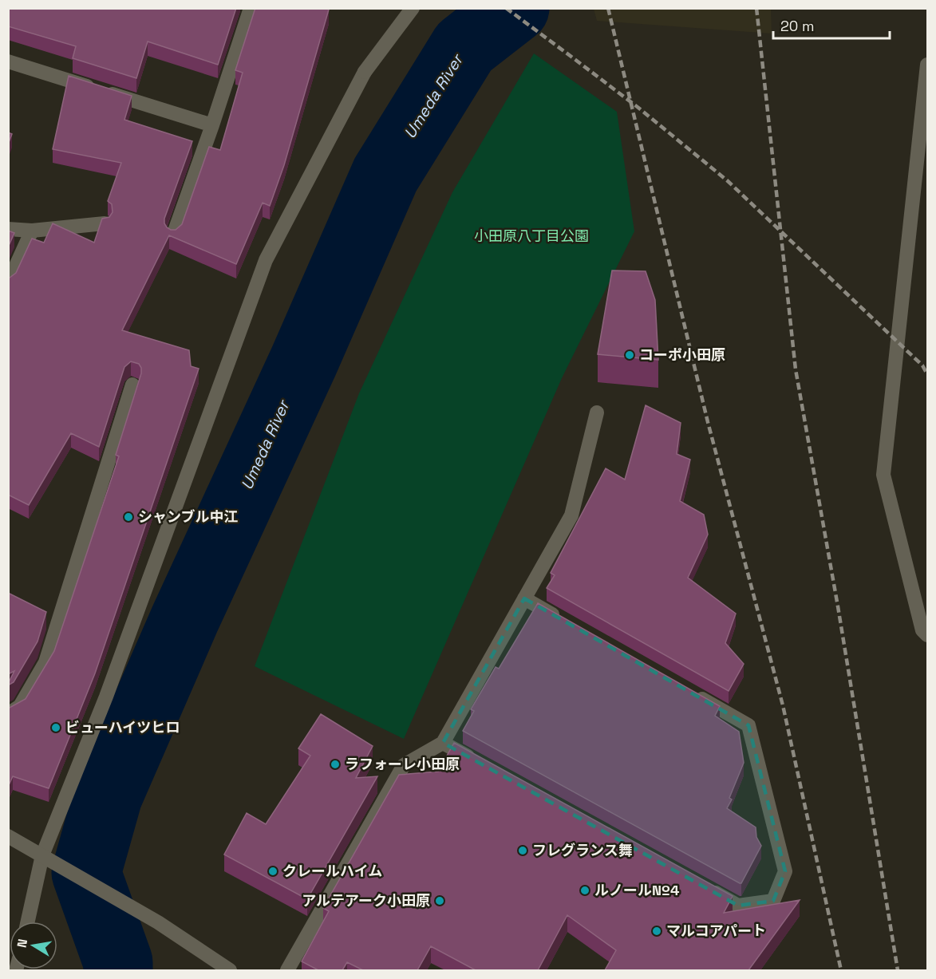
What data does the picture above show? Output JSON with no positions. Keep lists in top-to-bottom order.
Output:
{
  "water": ["Umeda River"],
  "parks": ["小田原八丁目公園"],
  "places": [
    "コーポ小田原",
    "シャンブル中江",
    "ビューハイツヒロ",
    "ラフォーレ小田原",
    "フレグランス舞",
    "クレールハイム",
    "ルノール№4",
    "アルテアーク小田原",
    "マルコアパート"
  ],
  "scale_bar": "20 m",
  "north": "left"
}
